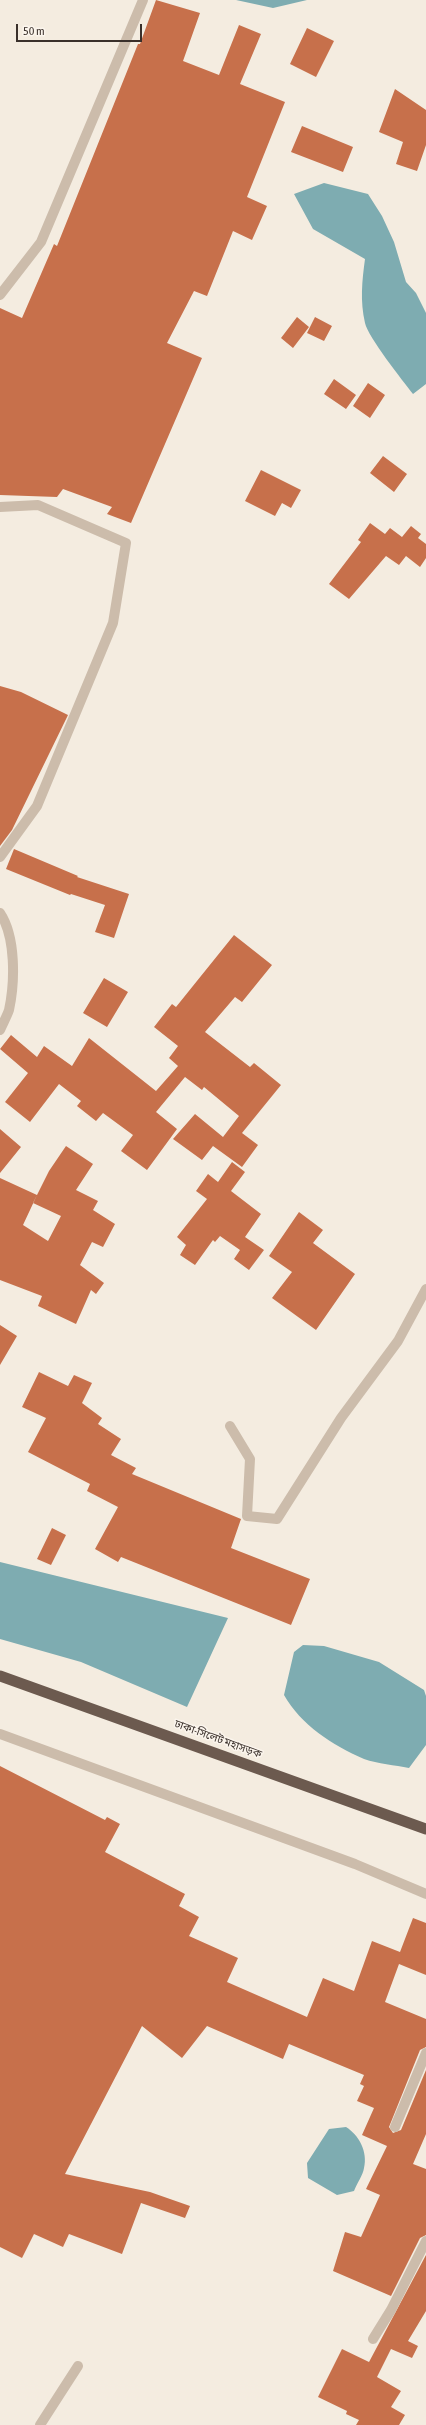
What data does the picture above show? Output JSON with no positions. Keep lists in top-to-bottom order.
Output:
{
  "streets": {
    "highway": ["ঢাকা-সিলেট মহাসড়ক"]
  },
  "scale_bar": "50 m"
}
